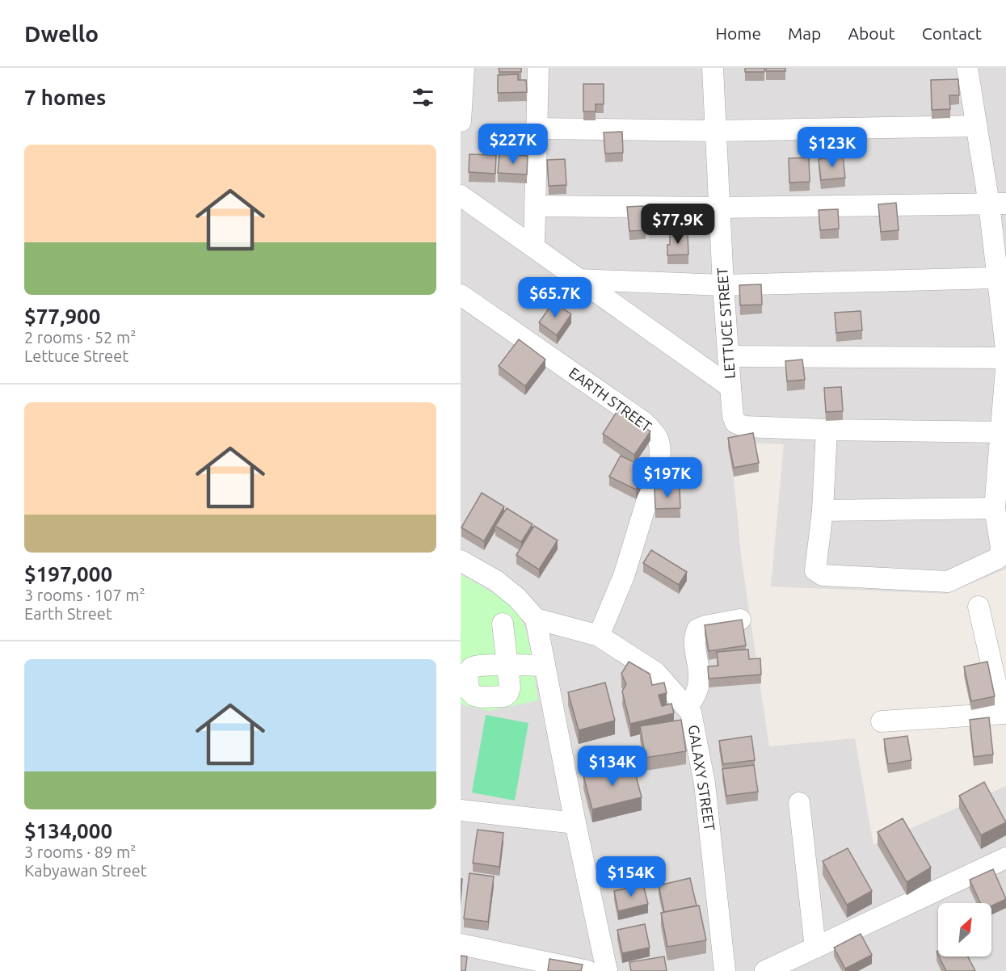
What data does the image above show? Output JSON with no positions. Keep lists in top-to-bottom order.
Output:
{
  "streets": {
    "street": ["LETTUCE STREET", "EARTH STREET", "GALAXY STREET"]
  },
  "crossings": [
    ["EARTH STREET", "GALAXY STREET"]
  ],
  "north": "top right",
  "page": {
    "header": "Dwello",
    "nav": [
      "Home",
      "Map",
      "About",
      "Contact"
    ],
    "heading": "7 homes",
    "price": [
      "$227K",
      "$123K",
      "$77.9K",
      "$65.7K",
      "$197K",
      "$134K",
      "$154K"
    ],
    "list": [
      {
        "name": "$77,900",
        "note": "2 rooms · 52 m² · Lettuce Street"
      },
      {
        "name": "$197,000",
        "note": "3 rooms · 107 m² · Earth Street"
      },
      {
        "name": "$134,000",
        "note": "3 rooms · 89 m² · Kabyawan Street"
      }
    ]
  }
}
